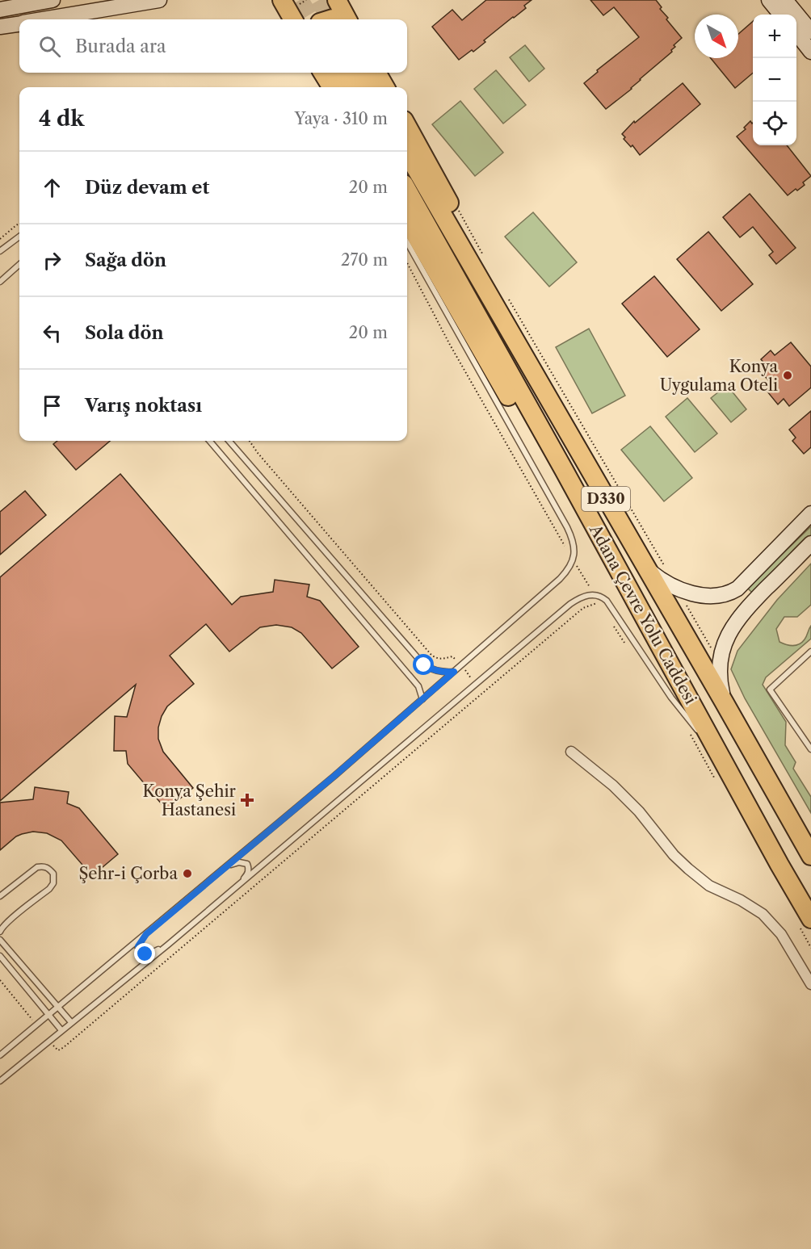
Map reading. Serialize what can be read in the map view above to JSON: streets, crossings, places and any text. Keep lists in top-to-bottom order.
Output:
{
  "streets": {
    "highway": ["D330", "Adana Çevre Yolu Caddesi"]
  },
  "places": {
    "other": ["Konya Uygulama Oteli", "Şehr-i Çorba"],
    "health": ["Konya Şehir Hastanesi"]
  },
  "north": "bottom right",
  "page": {
    "map_buttons": ["+", "−"],
    "search": "Burada ara",
    "heading": ["4 dk", "Yaya · 310 m"],
    "list": [
      ["Düz devam et", "20 m"],
      ["Sağa dön", "270 m"],
      ["Sola dön", "20 m"],
      "Varış noktası"
    ]
  }
}
